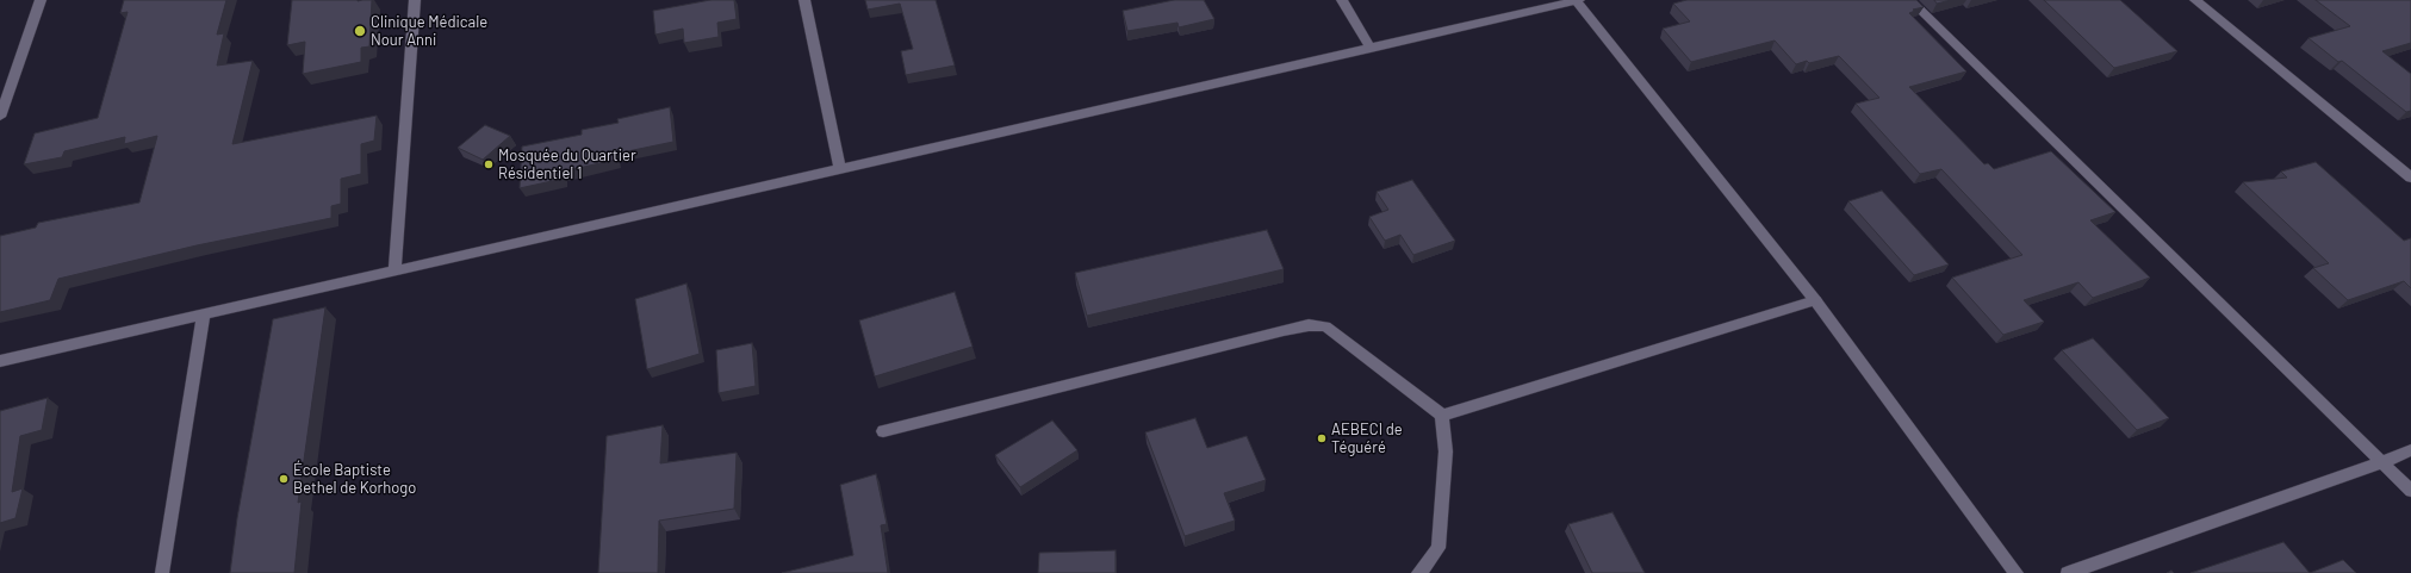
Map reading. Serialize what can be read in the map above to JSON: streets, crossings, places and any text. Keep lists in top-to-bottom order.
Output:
{
  "places": [
    "Clinique Médicale Nour Anni",
    "Mosquée du Quartier Résidentiel 1",
    "AEBECI de Téguéré",
    "École Baptiste Bethel de Korhogo"
  ]
}
